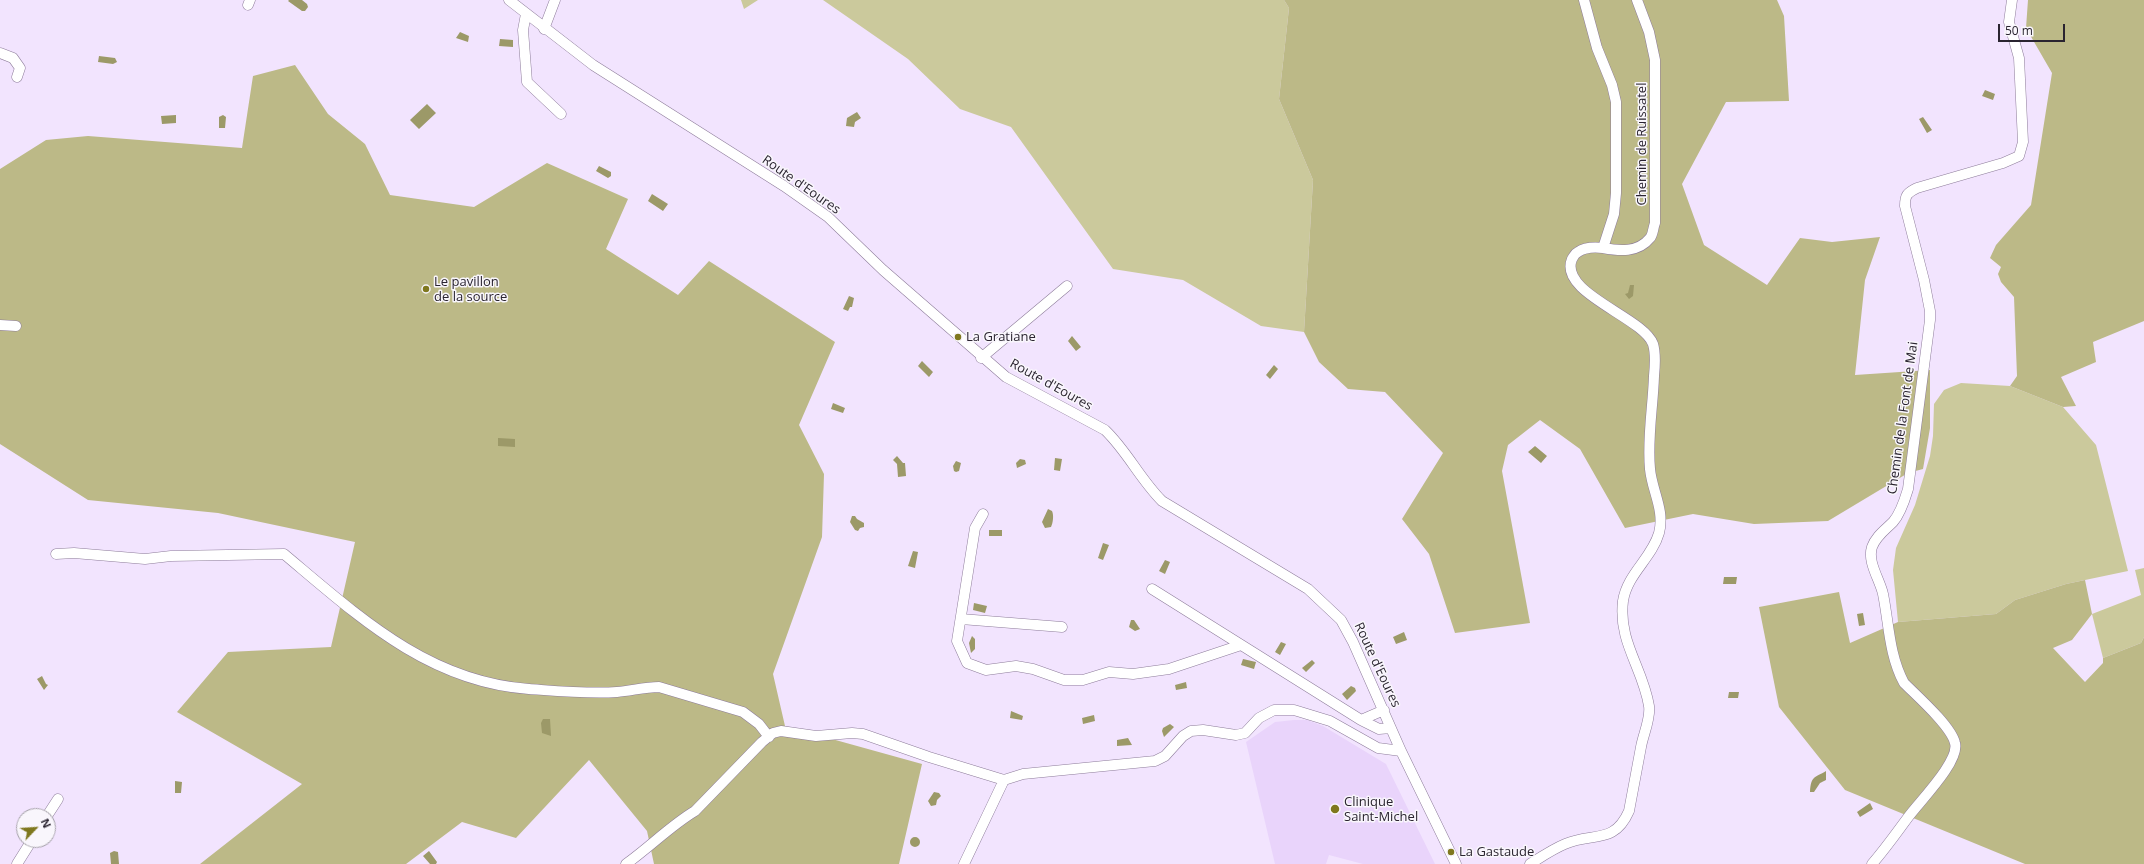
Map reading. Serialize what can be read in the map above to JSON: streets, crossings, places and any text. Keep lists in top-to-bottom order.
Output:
{
  "streets": {
    "street": ["Chemin de Ruissatel", "Route d'Eoures", "Chemin de la Font de Mai"]
  },
  "places": [
    "Le pavillon de la source",
    "La Gratiane",
    "Clinique Saint-Michel",
    "La Gastaude"
  ],
  "scale_bar": "50 m",
  "north": "top right"
}
